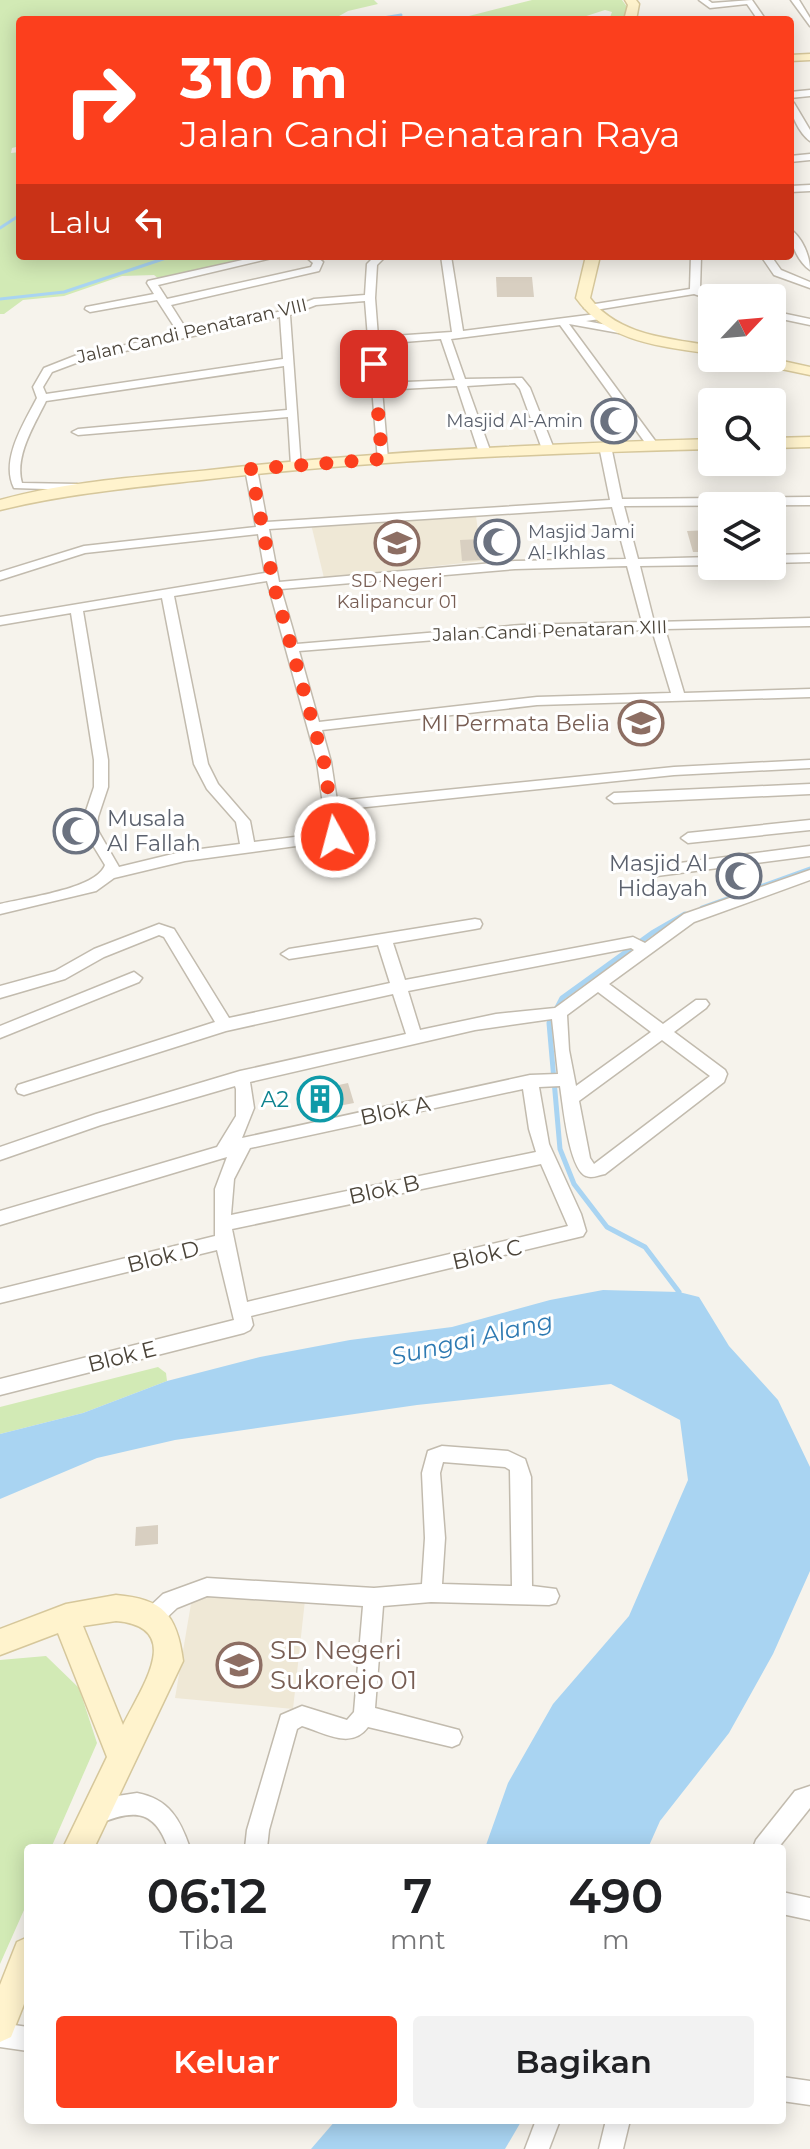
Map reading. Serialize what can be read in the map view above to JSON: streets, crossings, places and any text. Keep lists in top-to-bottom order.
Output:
{
  "streets": {
    "street": [
      "Jalan Candi Penataran VIII",
      "Jalan Candi Penataran XIII",
      "Blok A",
      "Blok B",
      "Blok C",
      "Blok D",
      "Blok E"
    ]
  },
  "crossings": [
    ["Blok A", "Blok C"],
    ["Blok A", "Blok D"],
    ["Blok B", "Blok C"],
    ["Blok B", "Blok D"],
    ["Blok C", "Blok E"]
  ],
  "water": ["Sungai Alang"],
  "places": {
    "mosque": [
      "Masjid Al-Amin",
      "Masjid Jami Al-Ikhlas",
      "Musala Al Fallah",
      "Masjid Al Hidayah"
    ],
    "school or university": ["SD Negeri Kalipancur 01", "MI Permata Belia", "SD Negeri Sukorejo 01"],
    "building": ["A2"]
  },
  "north": "top right",
  "page": {
    "turn": ["310 m", "Jalan Candi Penataran Raya"],
    "then": "Lalu",
    "eta": [
      "06:12",
      "Tiba",
      "7",
      "mnt",
      "490",
      "m"
    ],
    "buttons": ["Keluar", "Bagikan"]
  }
}
